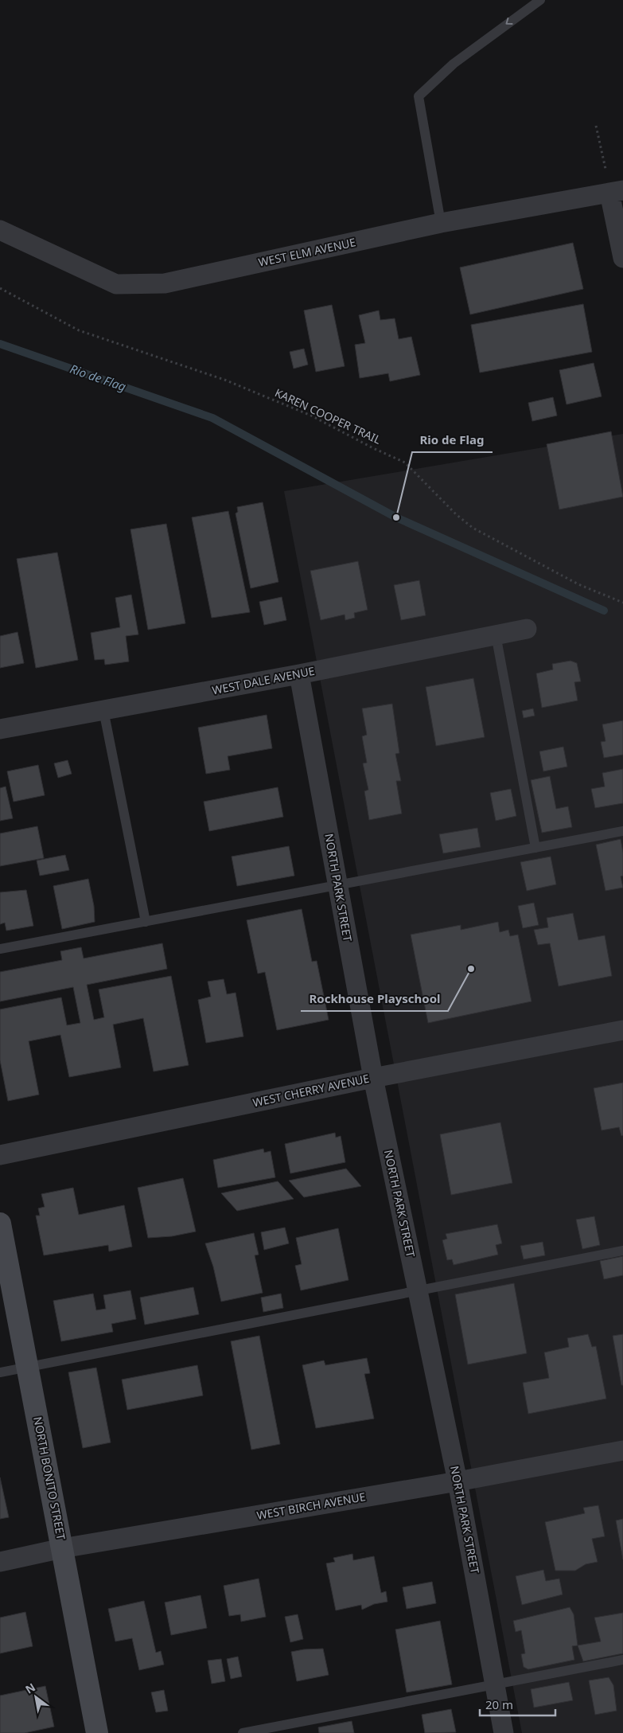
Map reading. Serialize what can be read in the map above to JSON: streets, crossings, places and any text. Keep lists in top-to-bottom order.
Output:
{
  "streets": {
    "street": [
      "WEST ELM AVENUE",
      "WEST DALE AVENUE",
      "NORTH PARK STREET",
      "WEST CHERRY AVENUE",
      "NORTH BONITO STREET",
      "WEST BIRCH AVENUE"
    ],
    "path": ["KAREN COOPER TRAIL"]
  },
  "crossings": [
    ["WEST DALE AVENUE", "NORTH PARK STREET"],
    ["NORTH PARK STREET", "WEST CHERRY AVENUE"],
    ["NORTH PARK STREET", "WEST BIRCH AVENUE"],
    ["NORTH BONITO STREET", "WEST BIRCH AVENUE"]
  ],
  "water": ["Rio de Flag"],
  "places": ["Rio de Flag", "Rockhouse Playschool"],
  "scale_bar": "20 m",
  "north": "top left"
}
